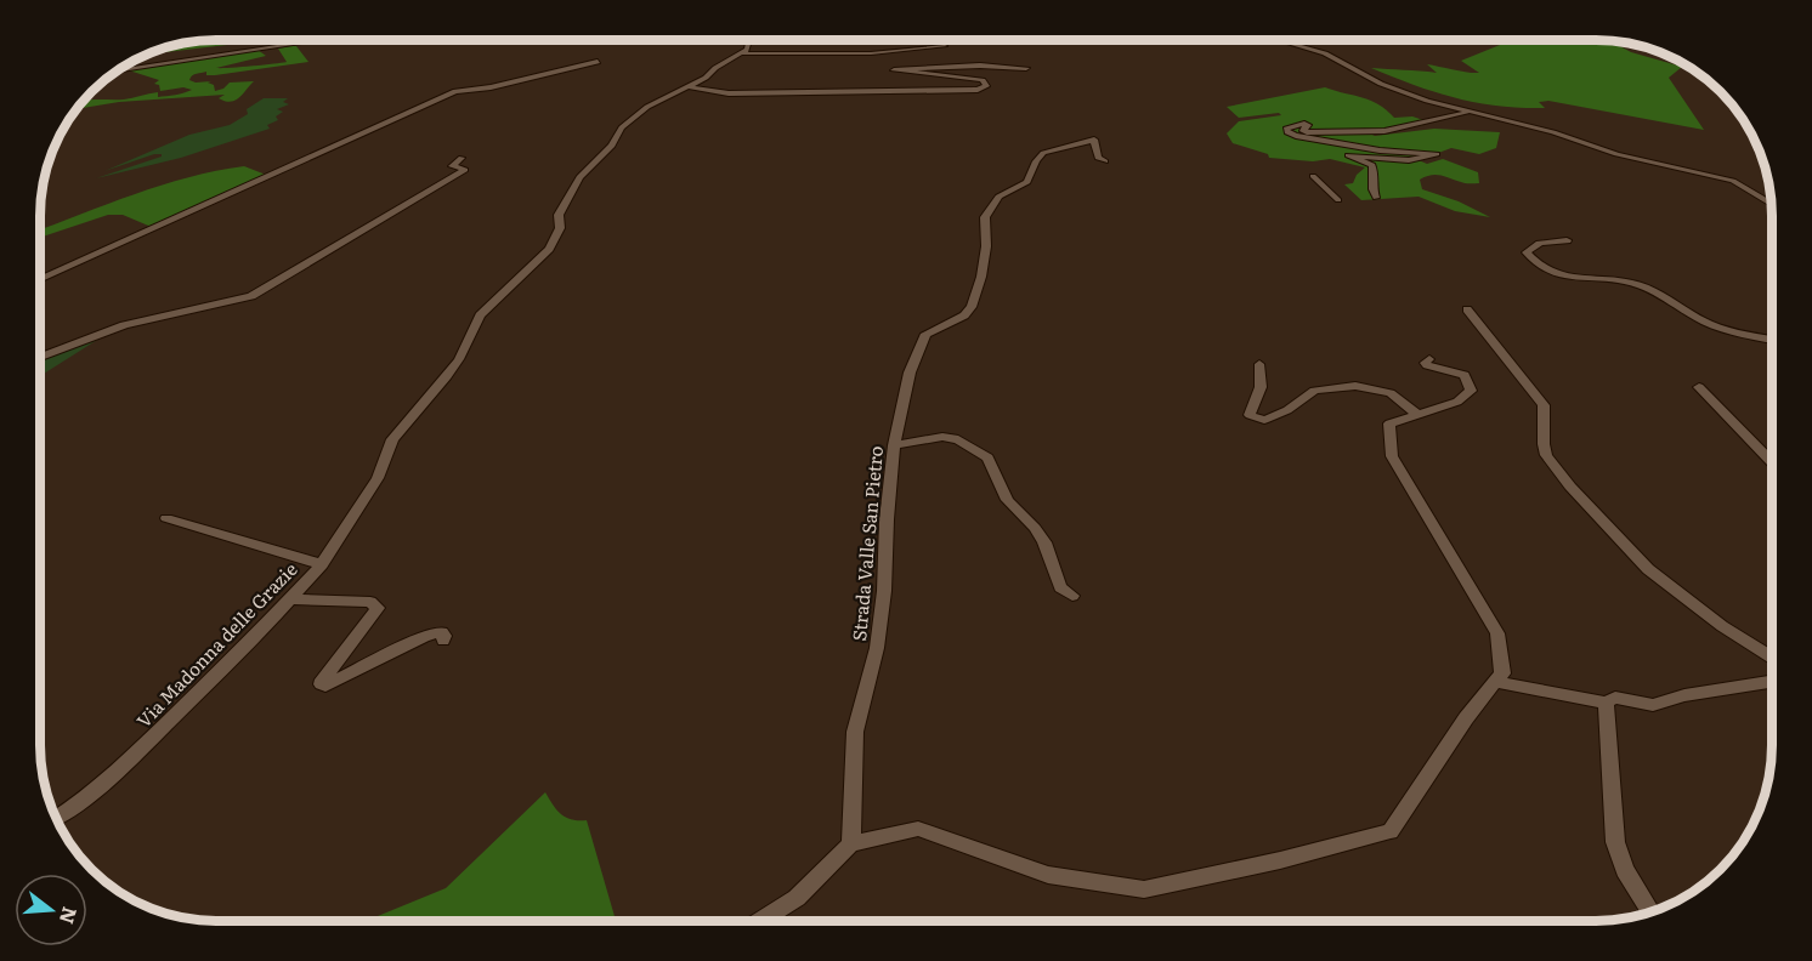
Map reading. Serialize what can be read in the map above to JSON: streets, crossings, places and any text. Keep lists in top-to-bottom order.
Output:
{
  "streets": {
    "street": ["Strada Valle San Pietro", "Via Madonna delle Grazie"]
  },
  "north": "right"
}
